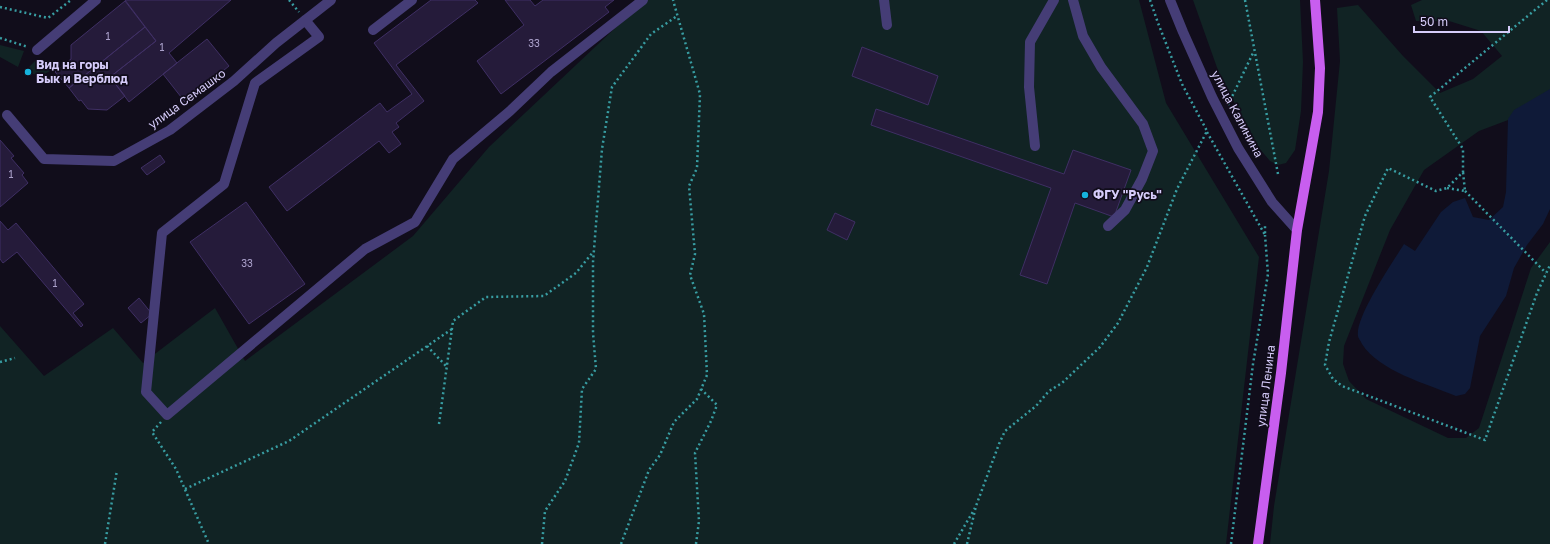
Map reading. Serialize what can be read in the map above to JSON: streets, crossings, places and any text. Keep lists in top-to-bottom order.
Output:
{
  "streets": {
    "main road": ["улица Ленина"],
    "street": ["улица Семашко", "улица Калинина"]
  },
  "crossings": [
    ["улица Калинина", "улица Ленина"]
  ],
  "places": ["Вид на горы Бык и Верблюд", "ФГУ \"Русь\""],
  "house_numbers": [
    "1",
    "33",
    "1",
    "1",
    "33",
    "1"
  ],
  "scale_bar": "50 m"
}
